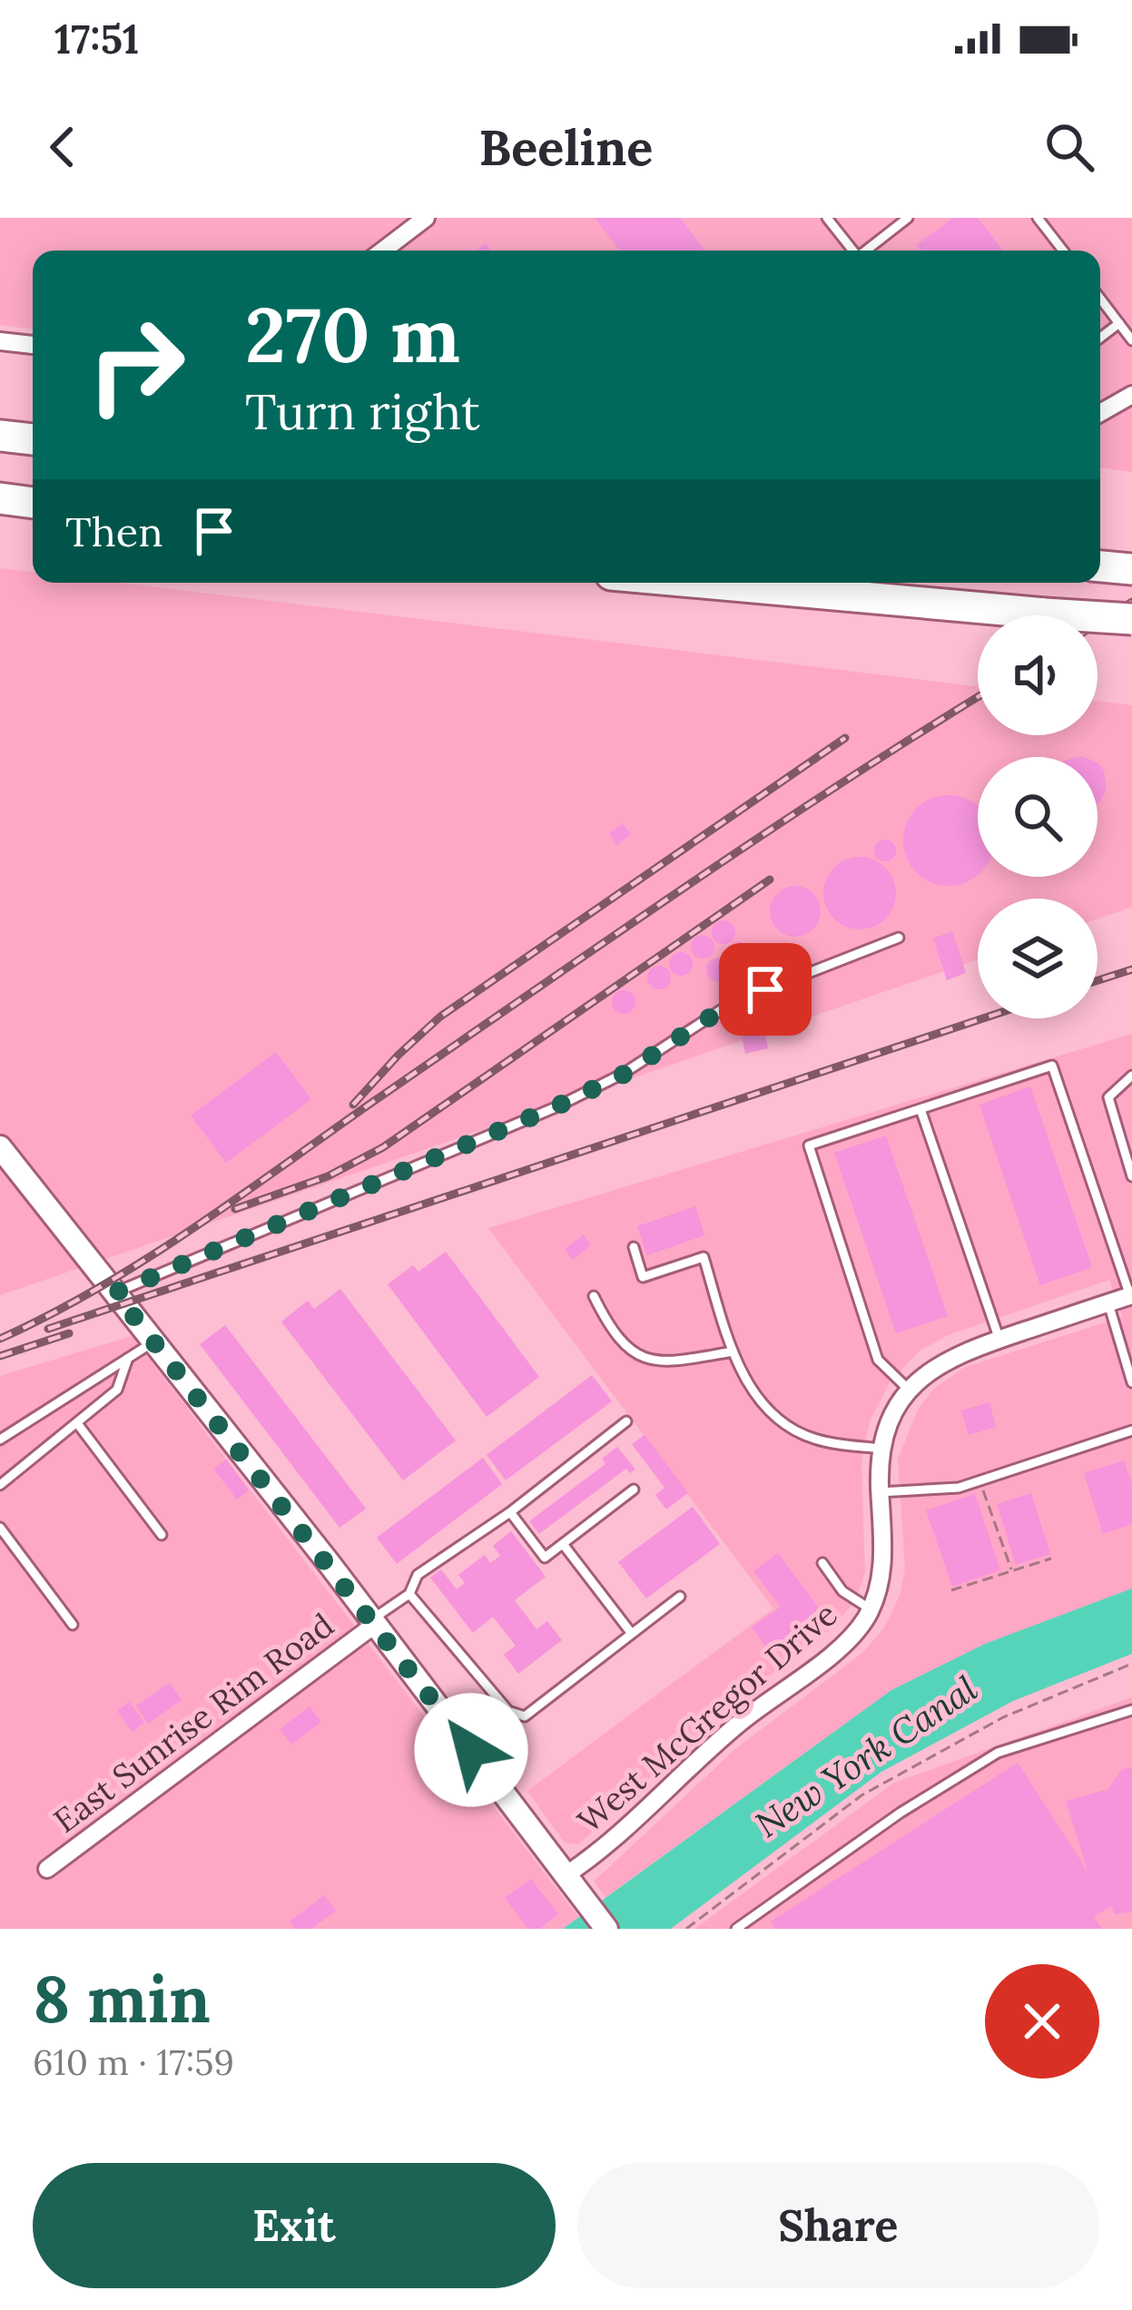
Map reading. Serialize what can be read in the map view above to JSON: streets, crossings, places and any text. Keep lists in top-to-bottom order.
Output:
{
  "streets": {
    "street": ["West McGregor Drive", "East Sunrise Rim Road"]
  },
  "water": ["New York Canal"],
  "page": {
    "status": "17:51",
    "header": "Beeline",
    "turn": ["270 m", "Turn right"],
    "then": "Then",
    "heading": ["8 min", "610 m · 17:59"],
    "buttons": ["Exit", "Share"]
  }
}
